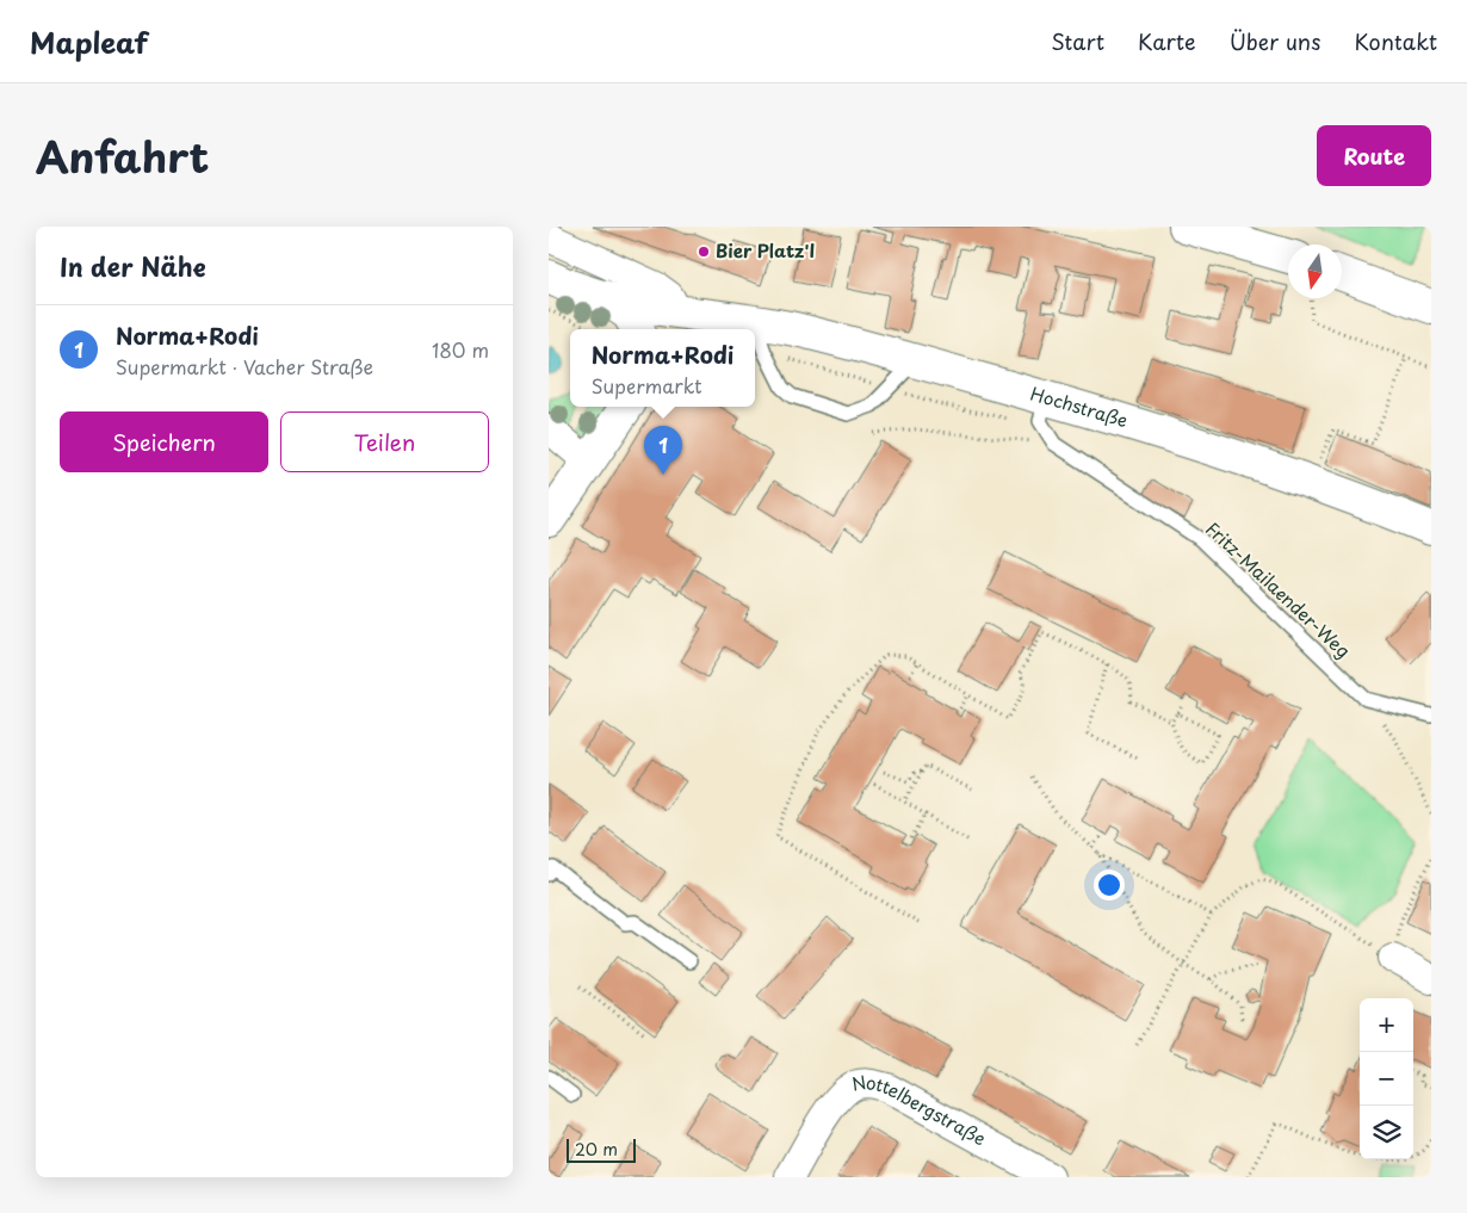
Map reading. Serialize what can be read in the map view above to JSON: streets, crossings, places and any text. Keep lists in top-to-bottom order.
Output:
{
  "streets": {
    "main road": ["Hochstraße"],
    "street": ["Nottelbergstraße"],
    "lane": ["Fritz-Mailaender-Weg"]
  },
  "crossings": [
    ["Hochstraße", "Fritz-Mailaender-Weg"]
  ],
  "places": ["Bier Platz'l"],
  "scale_bar": "20 m",
  "north": "bottom",
  "page": {
    "header": "Mapleaf",
    "nav": [
      "Start",
      "Karte",
      "Über uns",
      "Kontakt"
    ],
    "title": "Anfahrt",
    "buttons": [
      "Route",
      ["Speichern", "Teilen"]
    ],
    "heading": "In der Nähe",
    "list": [
      {
        "mark": "1",
        "name": "Norma+Rodi",
        "note": "Supermarkt · Vacher Straße",
        "value": "180 m"
      }
    ],
    "popup": ["Norma+Rodi", "Supermarkt"],
    "pins": "1",
    "map_buttons": ["+", "−"],
    "scale": "20 m"
  }
}
